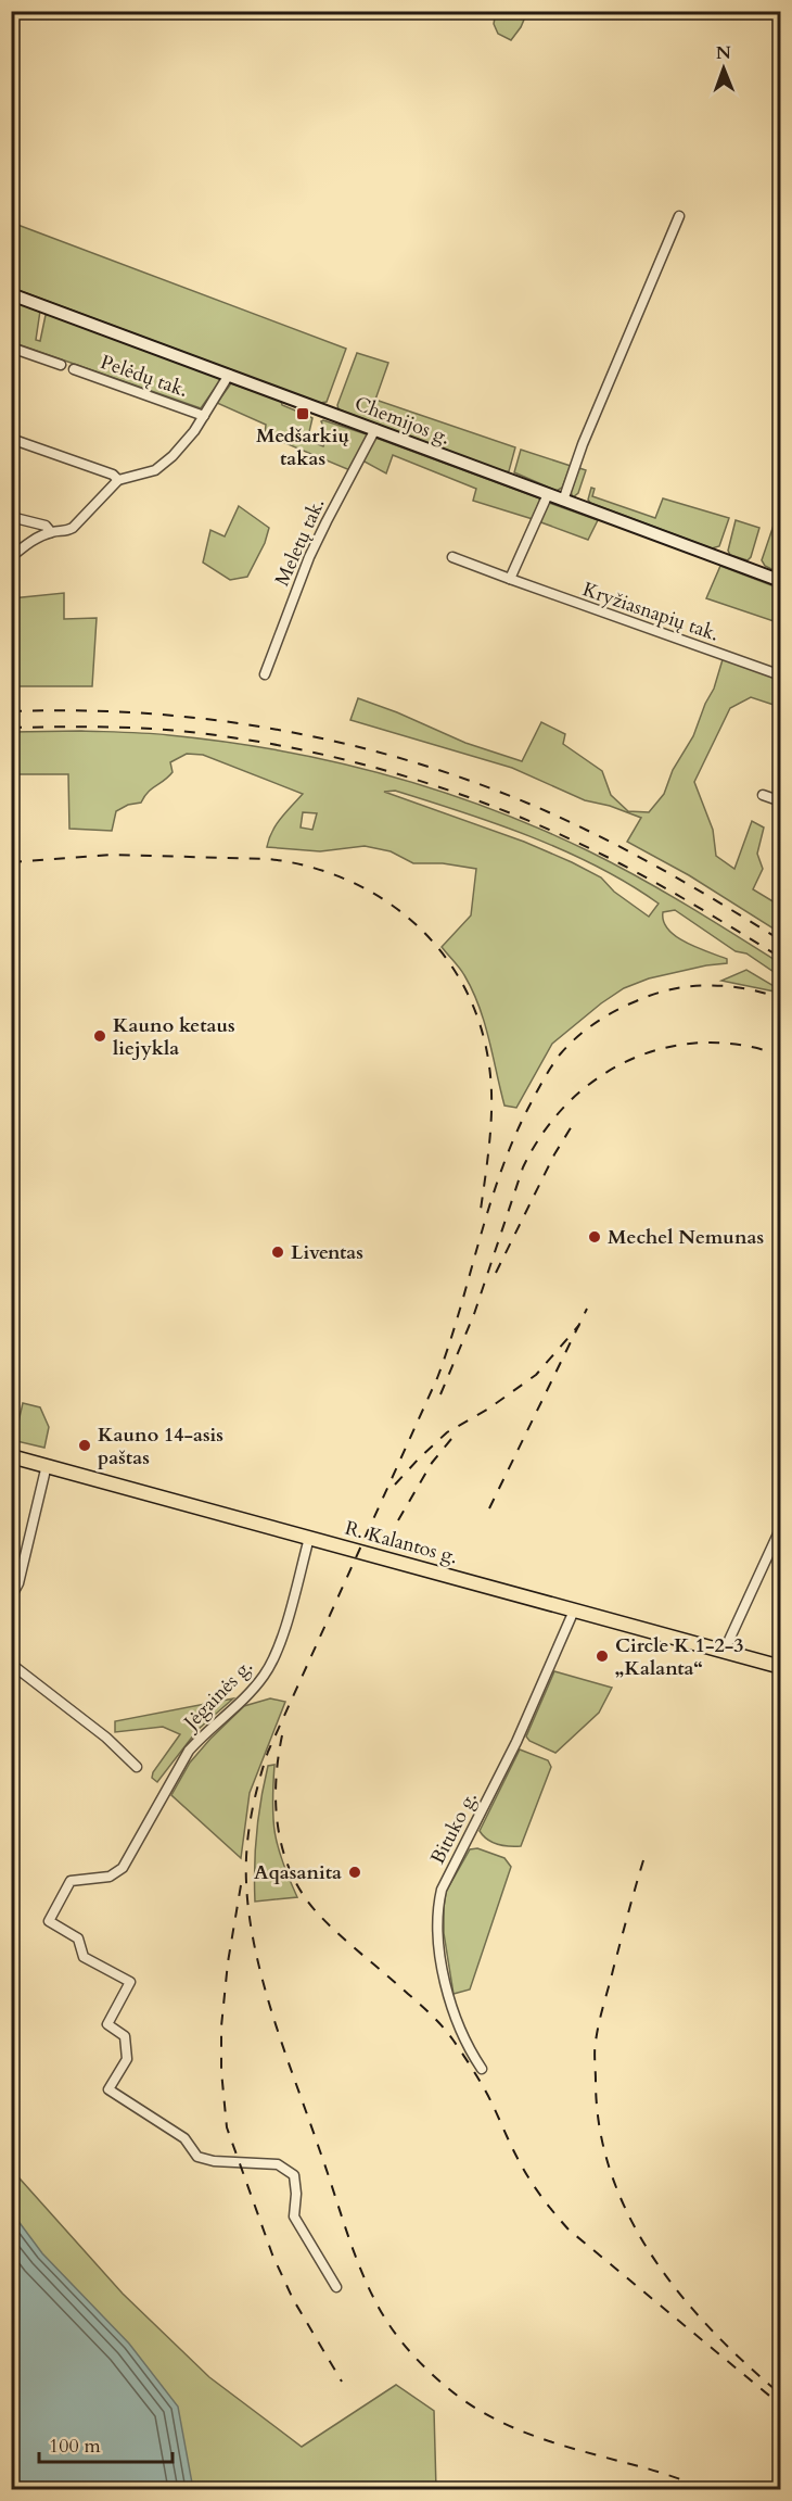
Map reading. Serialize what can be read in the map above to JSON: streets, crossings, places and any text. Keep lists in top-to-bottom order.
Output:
{
  "streets": {
    "main road": ["Chemijos g.", "R. Kalantos g."],
    "street": [
      "Pelėdų tak.",
      "Meletų tak.",
      "Kryžiasnapių tak.",
      "Jėgainės g.",
      "Bituko g."
    ]
  },
  "crossings": [
    ["Chemijos g.", "Meletų tak."],
    ["R. Kalantos g.", "Jėgainės g."],
    ["R. Kalantos g.", "Bituko g."]
  ],
  "places": {
    "transit": ["Medšarkių takas"],
    "other": [
      "Kauno ketaus liejykla",
      "Mechel Nemunas",
      "Liventas",
      "Kauno 14-asis paštas",
      "Circle K 1-2-3 „Kalanta“",
      "Aqasanita"
    ]
  },
  "scale_bar": "100 m",
  "north": "top"
}
